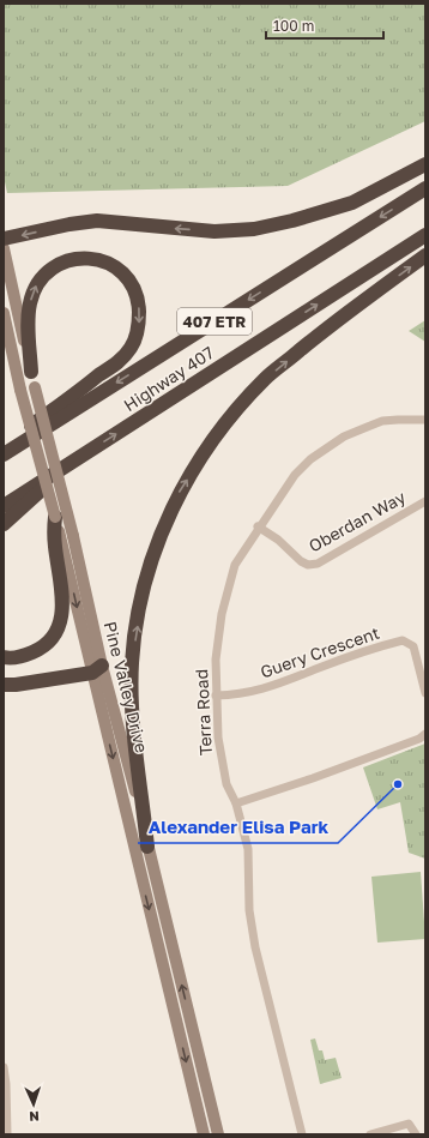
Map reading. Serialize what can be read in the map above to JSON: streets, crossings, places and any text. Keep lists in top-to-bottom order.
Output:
{
  "streets": {
    "highway": ["407 ETR", "Highway 407"],
    "main road": ["Pine Valley Drive"],
    "street": ["Oberdan Way", "Guery Crescent", "Terra Road"]
  },
  "crossings": [
    ["Oberdan Way", "Terra Road"],
    ["Guery Crescent", "Terra Road"]
  ],
  "places": ["Alexander Elisa Park"],
  "scale_bar": "100 m",
  "north": "bottom"
}
